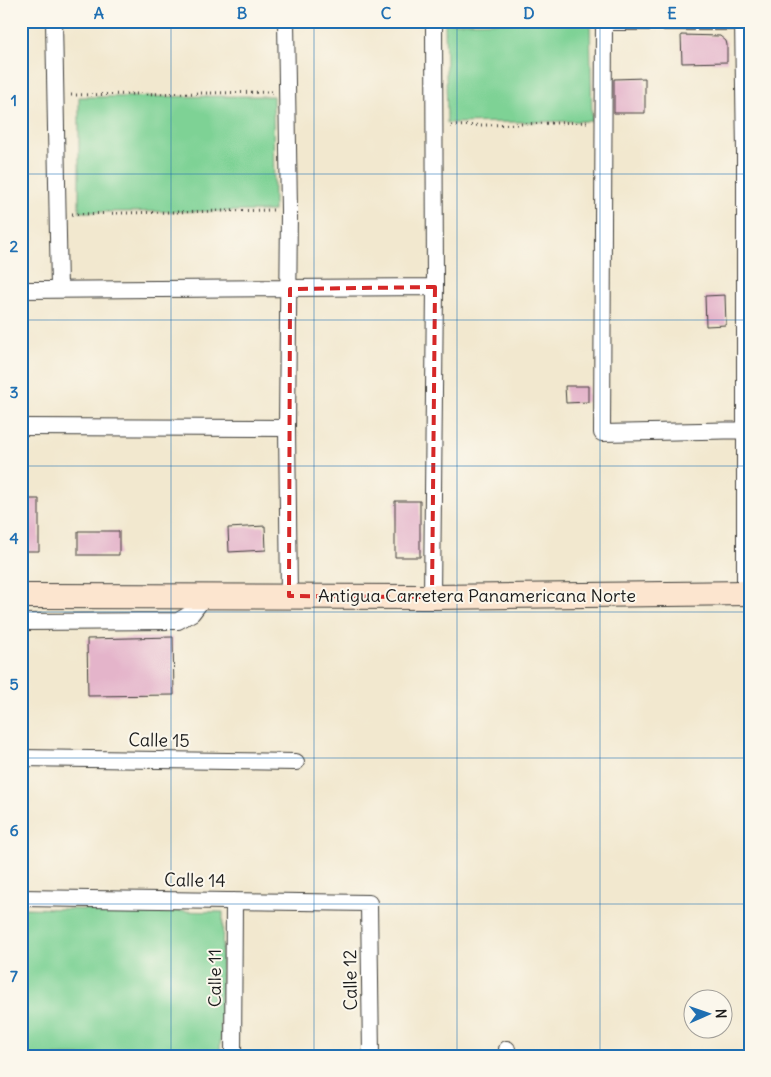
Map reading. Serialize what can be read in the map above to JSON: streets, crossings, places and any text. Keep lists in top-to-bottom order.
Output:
{
  "streets": {
    "main road": ["Antigua Carretera Panamericana Norte"],
    "street": [
      "Calle 15",
      "Calle 14",
      "Calle 11",
      "Calle 12"
    ]
  },
  "crossings": [
    ["Calle 14", "Calle 11"],
    ["Calle 14", "Calle 12"]
  ],
  "north": "right",
  "grid": {
    "columns": [
      "A",
      "B",
      "C",
      "D",
      "E"
    ],
    "rows": [
      "1",
      "2",
      "3",
      "4",
      "5",
      "6",
      "7"
    ]
  }
}
